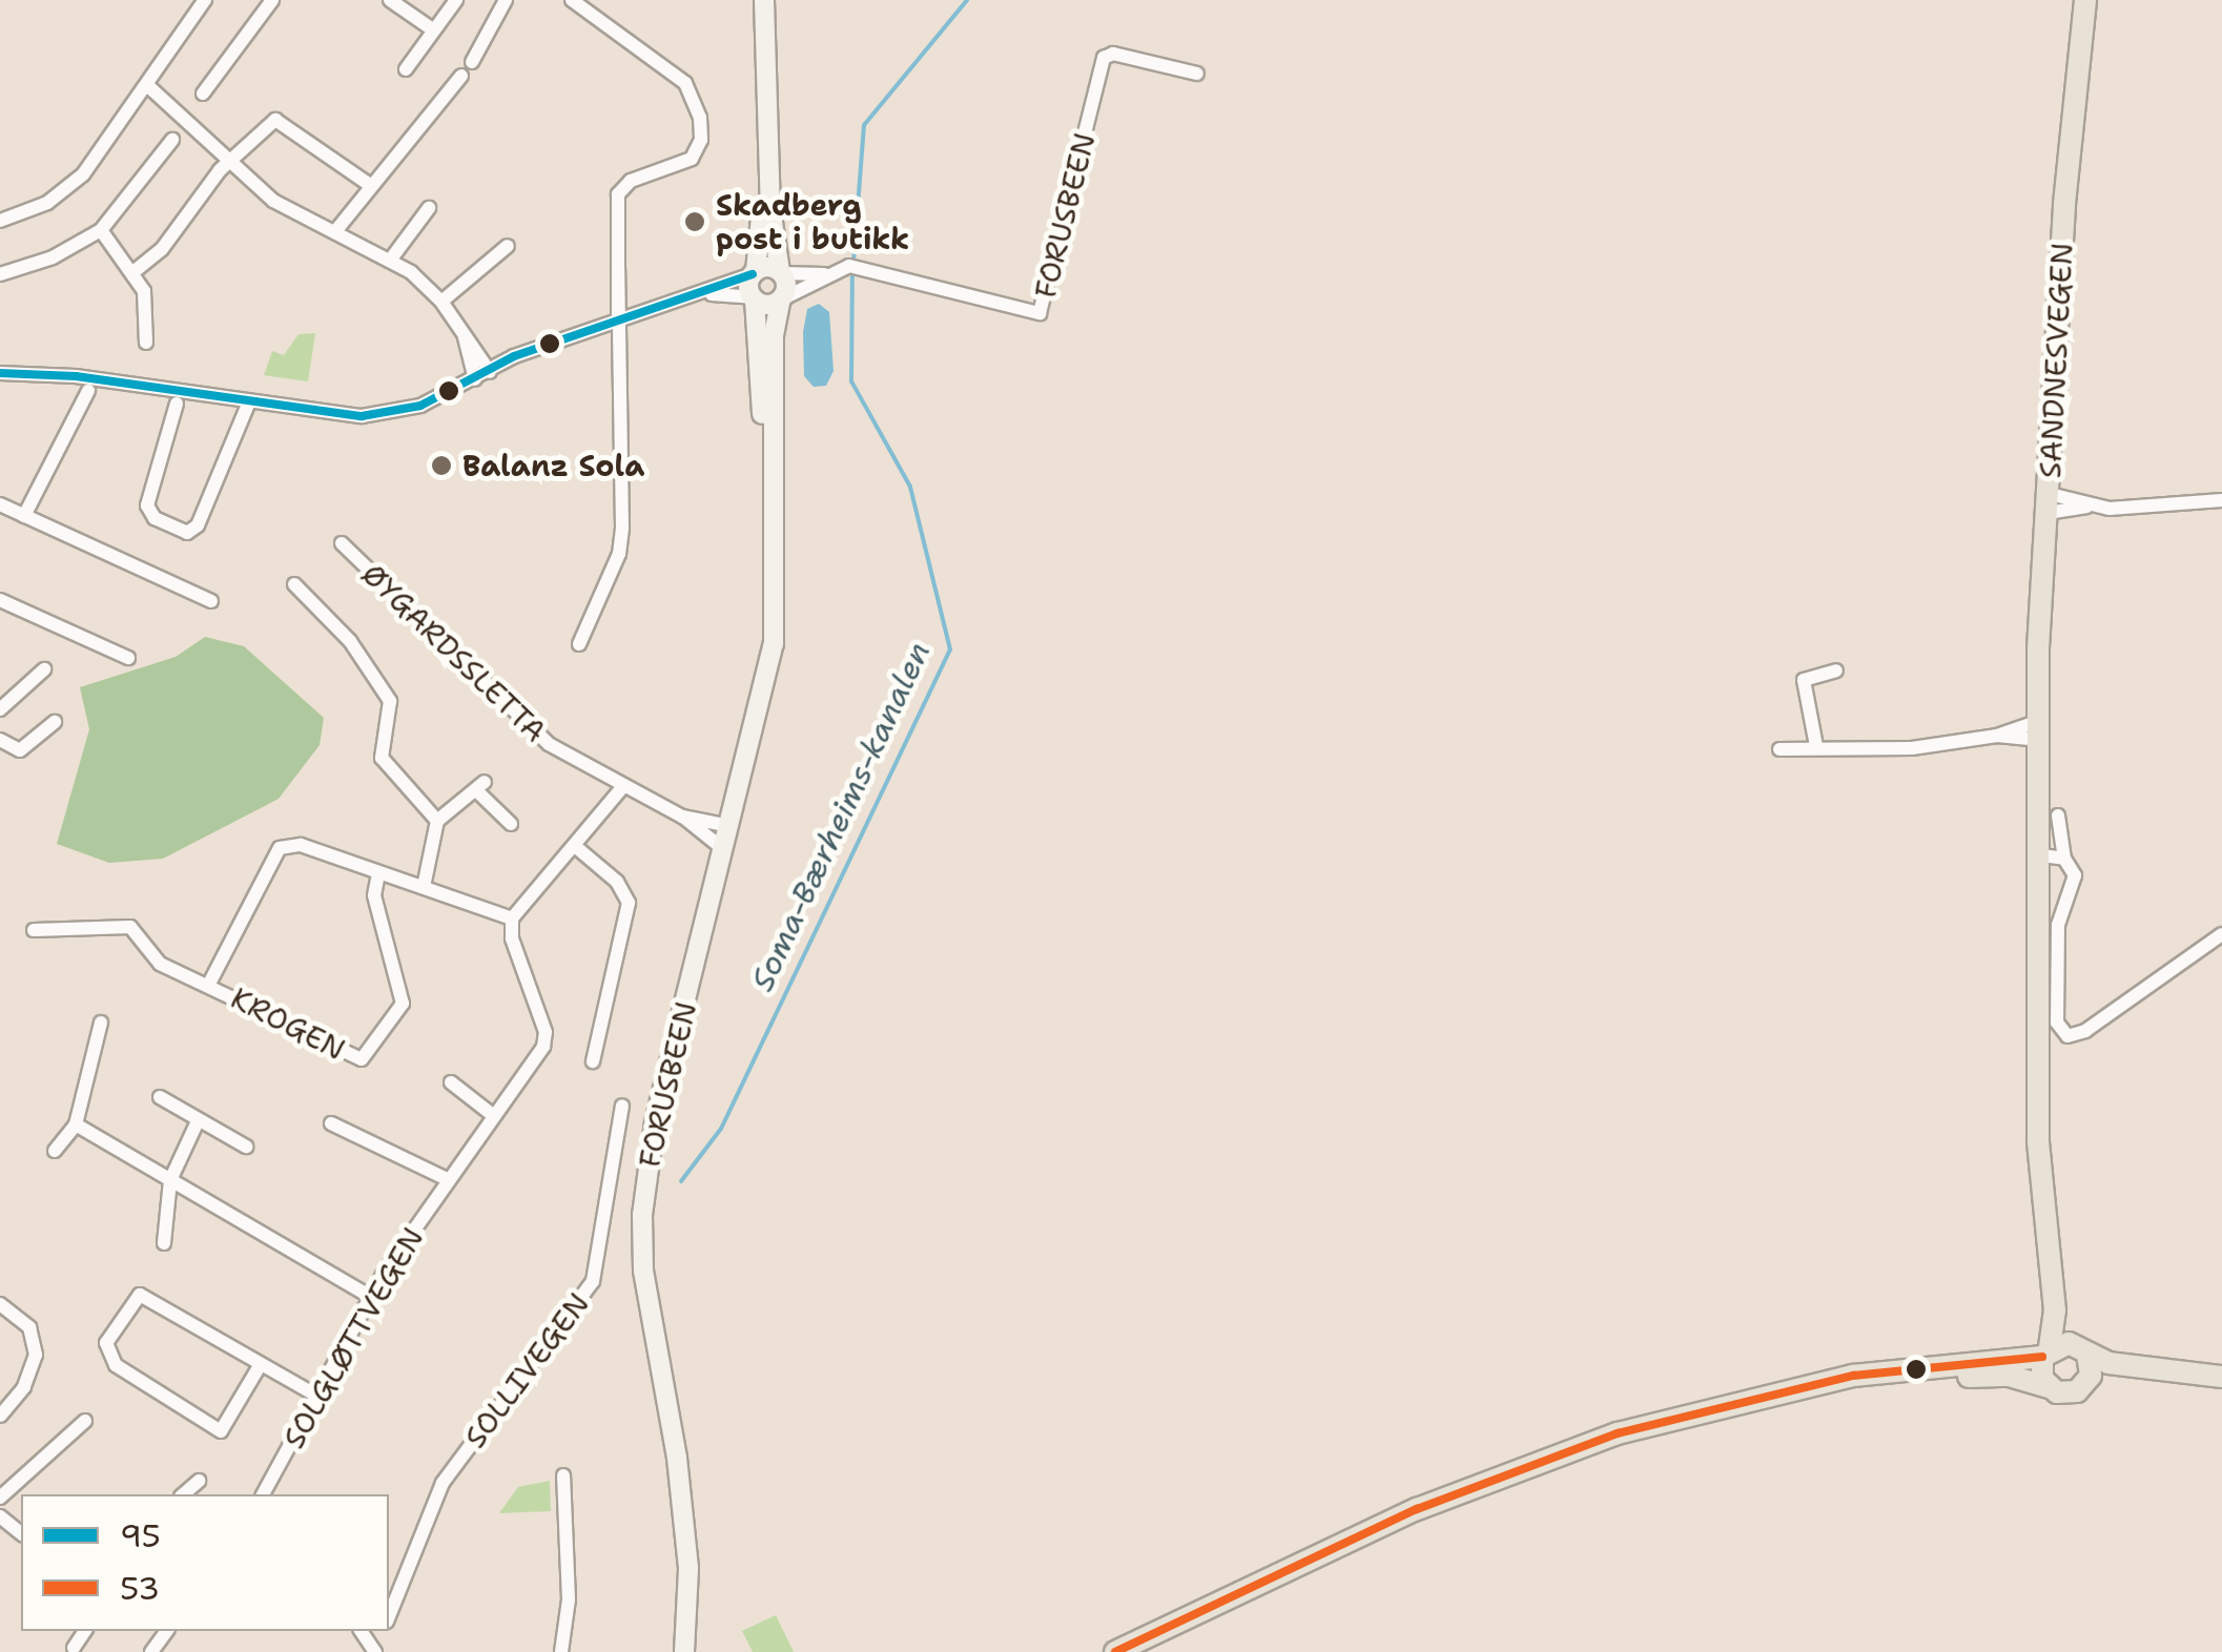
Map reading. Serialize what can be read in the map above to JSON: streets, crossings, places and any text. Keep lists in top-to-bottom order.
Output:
{
  "streets": {
    "main road": ["FORUSBEEN", "SANDNESVEGEN"],
    "street": [
      "ØYGARDSSLETTA",
      "KROGEN",
      "SOLGLØTTVEGEN",
      "SOLLIVEGEN"
    ]
  },
  "crossings": [
    ["FORUSBEEN", "ØYGARDSSLETTA"]
  ],
  "water": ["Soma-Bærheims-kanalen"],
  "places": ["Skadberg post i butikk", "Balanz Sola"],
  "lines": ["transit line 95", "transit line 53"],
  "legend": ["95", "53"]
}
